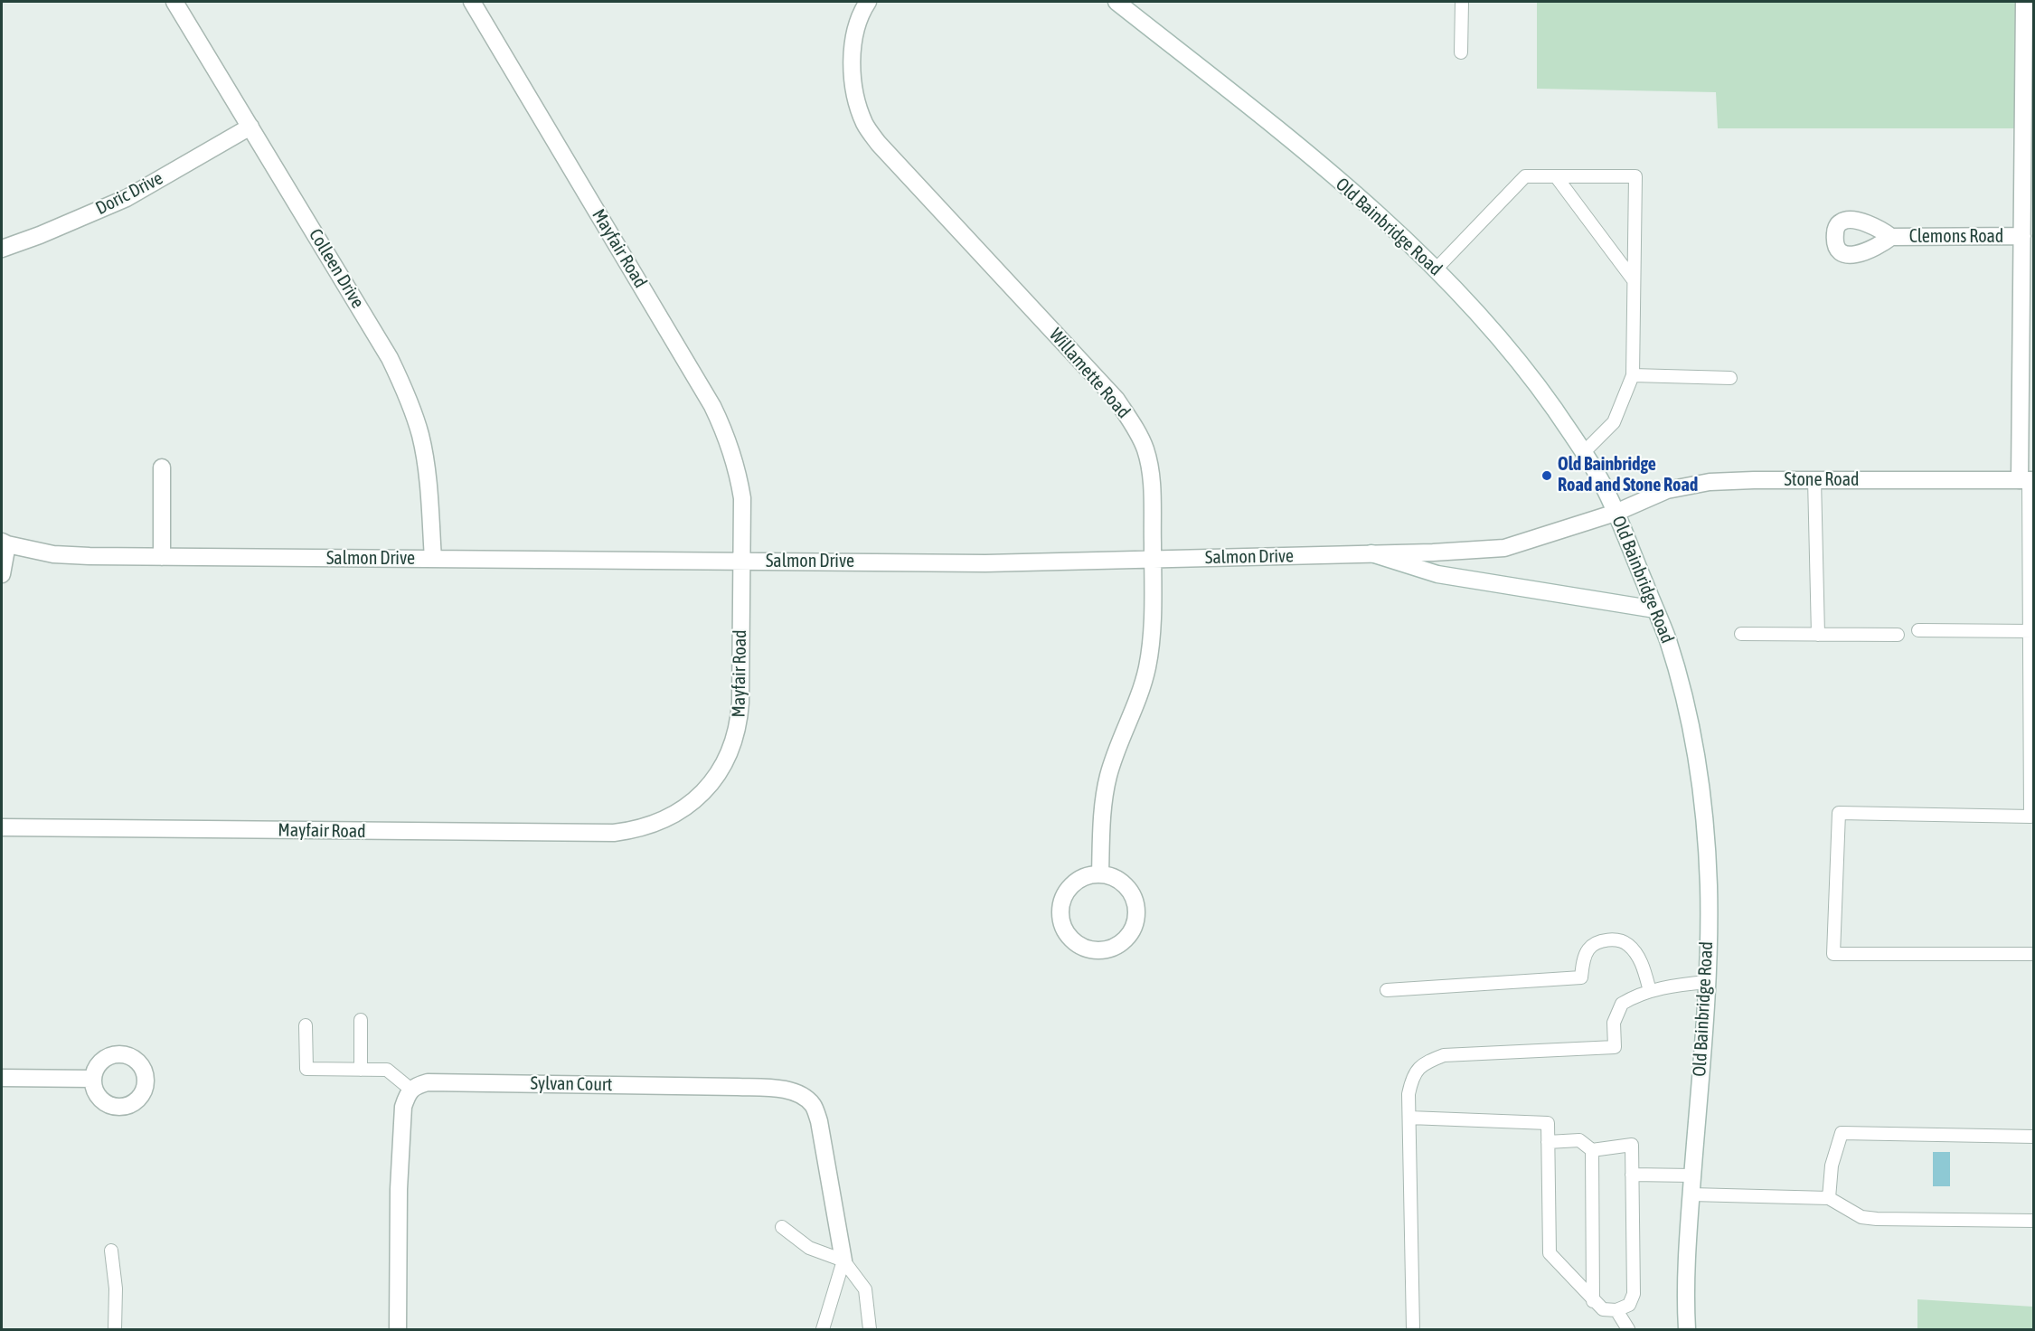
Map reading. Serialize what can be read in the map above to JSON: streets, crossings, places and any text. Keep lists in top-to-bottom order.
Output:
{
  "streets": {
    "street": [
      "Doric Drive",
      "Old Bainbridge Road",
      "Clemons Road",
      "Mayfair Road",
      "Colleen Drive",
      "Willamette Road",
      "Stone Road",
      "Salmon Drive",
      "Sylvan Court"
    ]
  },
  "crossings": [
    ["Doric Drive", "Colleen Drive"],
    ["Old Bainbridge Road", "Stone Road"],
    ["Old Bainbridge Road", "Salmon Drive"],
    ["Clemons Road", "Stone Road"],
    ["Mayfair Road", "Salmon Drive"],
    ["Colleen Drive", "Salmon Drive"],
    ["Willamette Road", "Salmon Drive"],
    ["Stone Road", "Salmon Drive"]
  ],
  "places": ["Old Bainbridge Road and Stone Road"]
}
